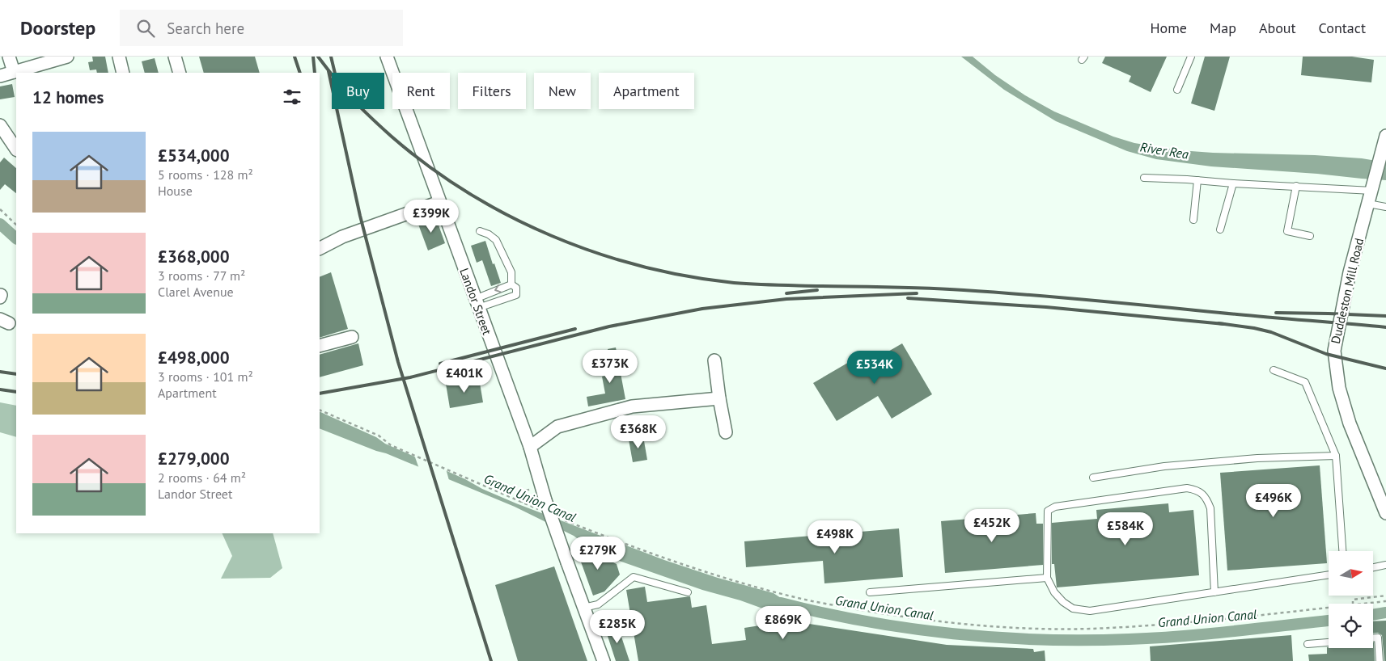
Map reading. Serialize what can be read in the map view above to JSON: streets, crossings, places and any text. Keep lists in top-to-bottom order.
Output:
{
  "streets": {
    "street": ["Duddeston Mill Road", "Landor Street"]
  },
  "water": ["River Rea", "Grand Union Canal"],
  "north": "right",
  "page": {
    "header": "Doorstep",
    "search": "Search here",
    "nav": [
      "Home",
      "Map",
      "About",
      "Contact"
    ],
    "chip": [
      "Buy",
      "Rent",
      "Filters",
      "New",
      "Apartment"
    ],
    "heading": "12 homes",
    "list": [
      {
        "name": "£534,000",
        "note": "5 rooms · 128 m² · House"
      },
      {
        "name": "£368,000",
        "note": "3 rooms · 77 m² · Clarel Avenue"
      },
      {
        "name": "£498,000",
        "note": "3 rooms · 101 m² · Apartment"
      },
      {
        "name": "£279,000",
        "note": "2 rooms · 64 m² · Landor Street"
      }
    ],
    "price": [
      "£399K",
      "£373K",
      "£534K",
      "£401K",
      "£368K",
      "£496K",
      "£452K",
      "£584K",
      "£498K",
      "£279K",
      "£869K",
      "£285K"
    ]
  }
}
